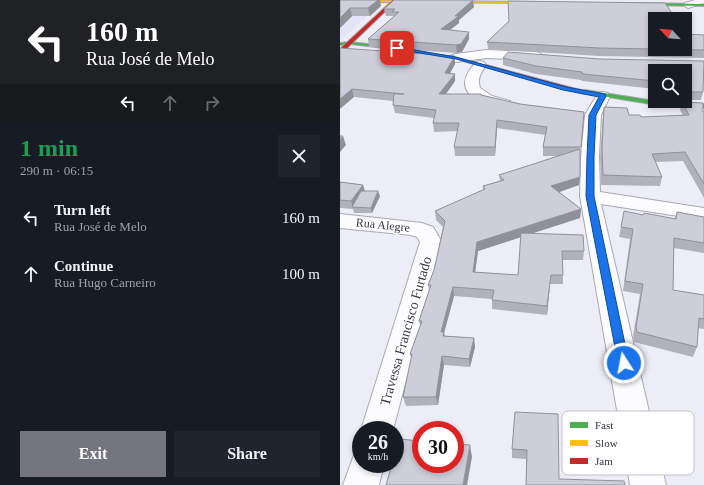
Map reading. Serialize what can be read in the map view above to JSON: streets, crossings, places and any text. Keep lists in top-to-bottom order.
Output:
{
  "streets": {
    "street": ["Rua Alegre", "Travessa Francisco Furtado"]
  },
  "crossings": [
    ["Rua Alegre", "Travessa Francisco Furtado"]
  ],
  "legend": ["Fast", "Slow", "Jam"],
  "north": "top left",
  "page": {
    "turn": ["160 m", "Rua José de Melo"],
    "heading": ["1 min", "290 m · 06:15"],
    "list": [
      {
        "name": "Turn left",
        "note": "Rua José de Melo",
        "value": "160 m"
      },
      {
        "name": "Continue",
        "note": "Rua Hugo Carneiro",
        "value": "100 m"
      }
    ],
    "speed": "26 km/h",
    "limit": "30",
    "buttons": ["Exit", "Share"]
  }
}
